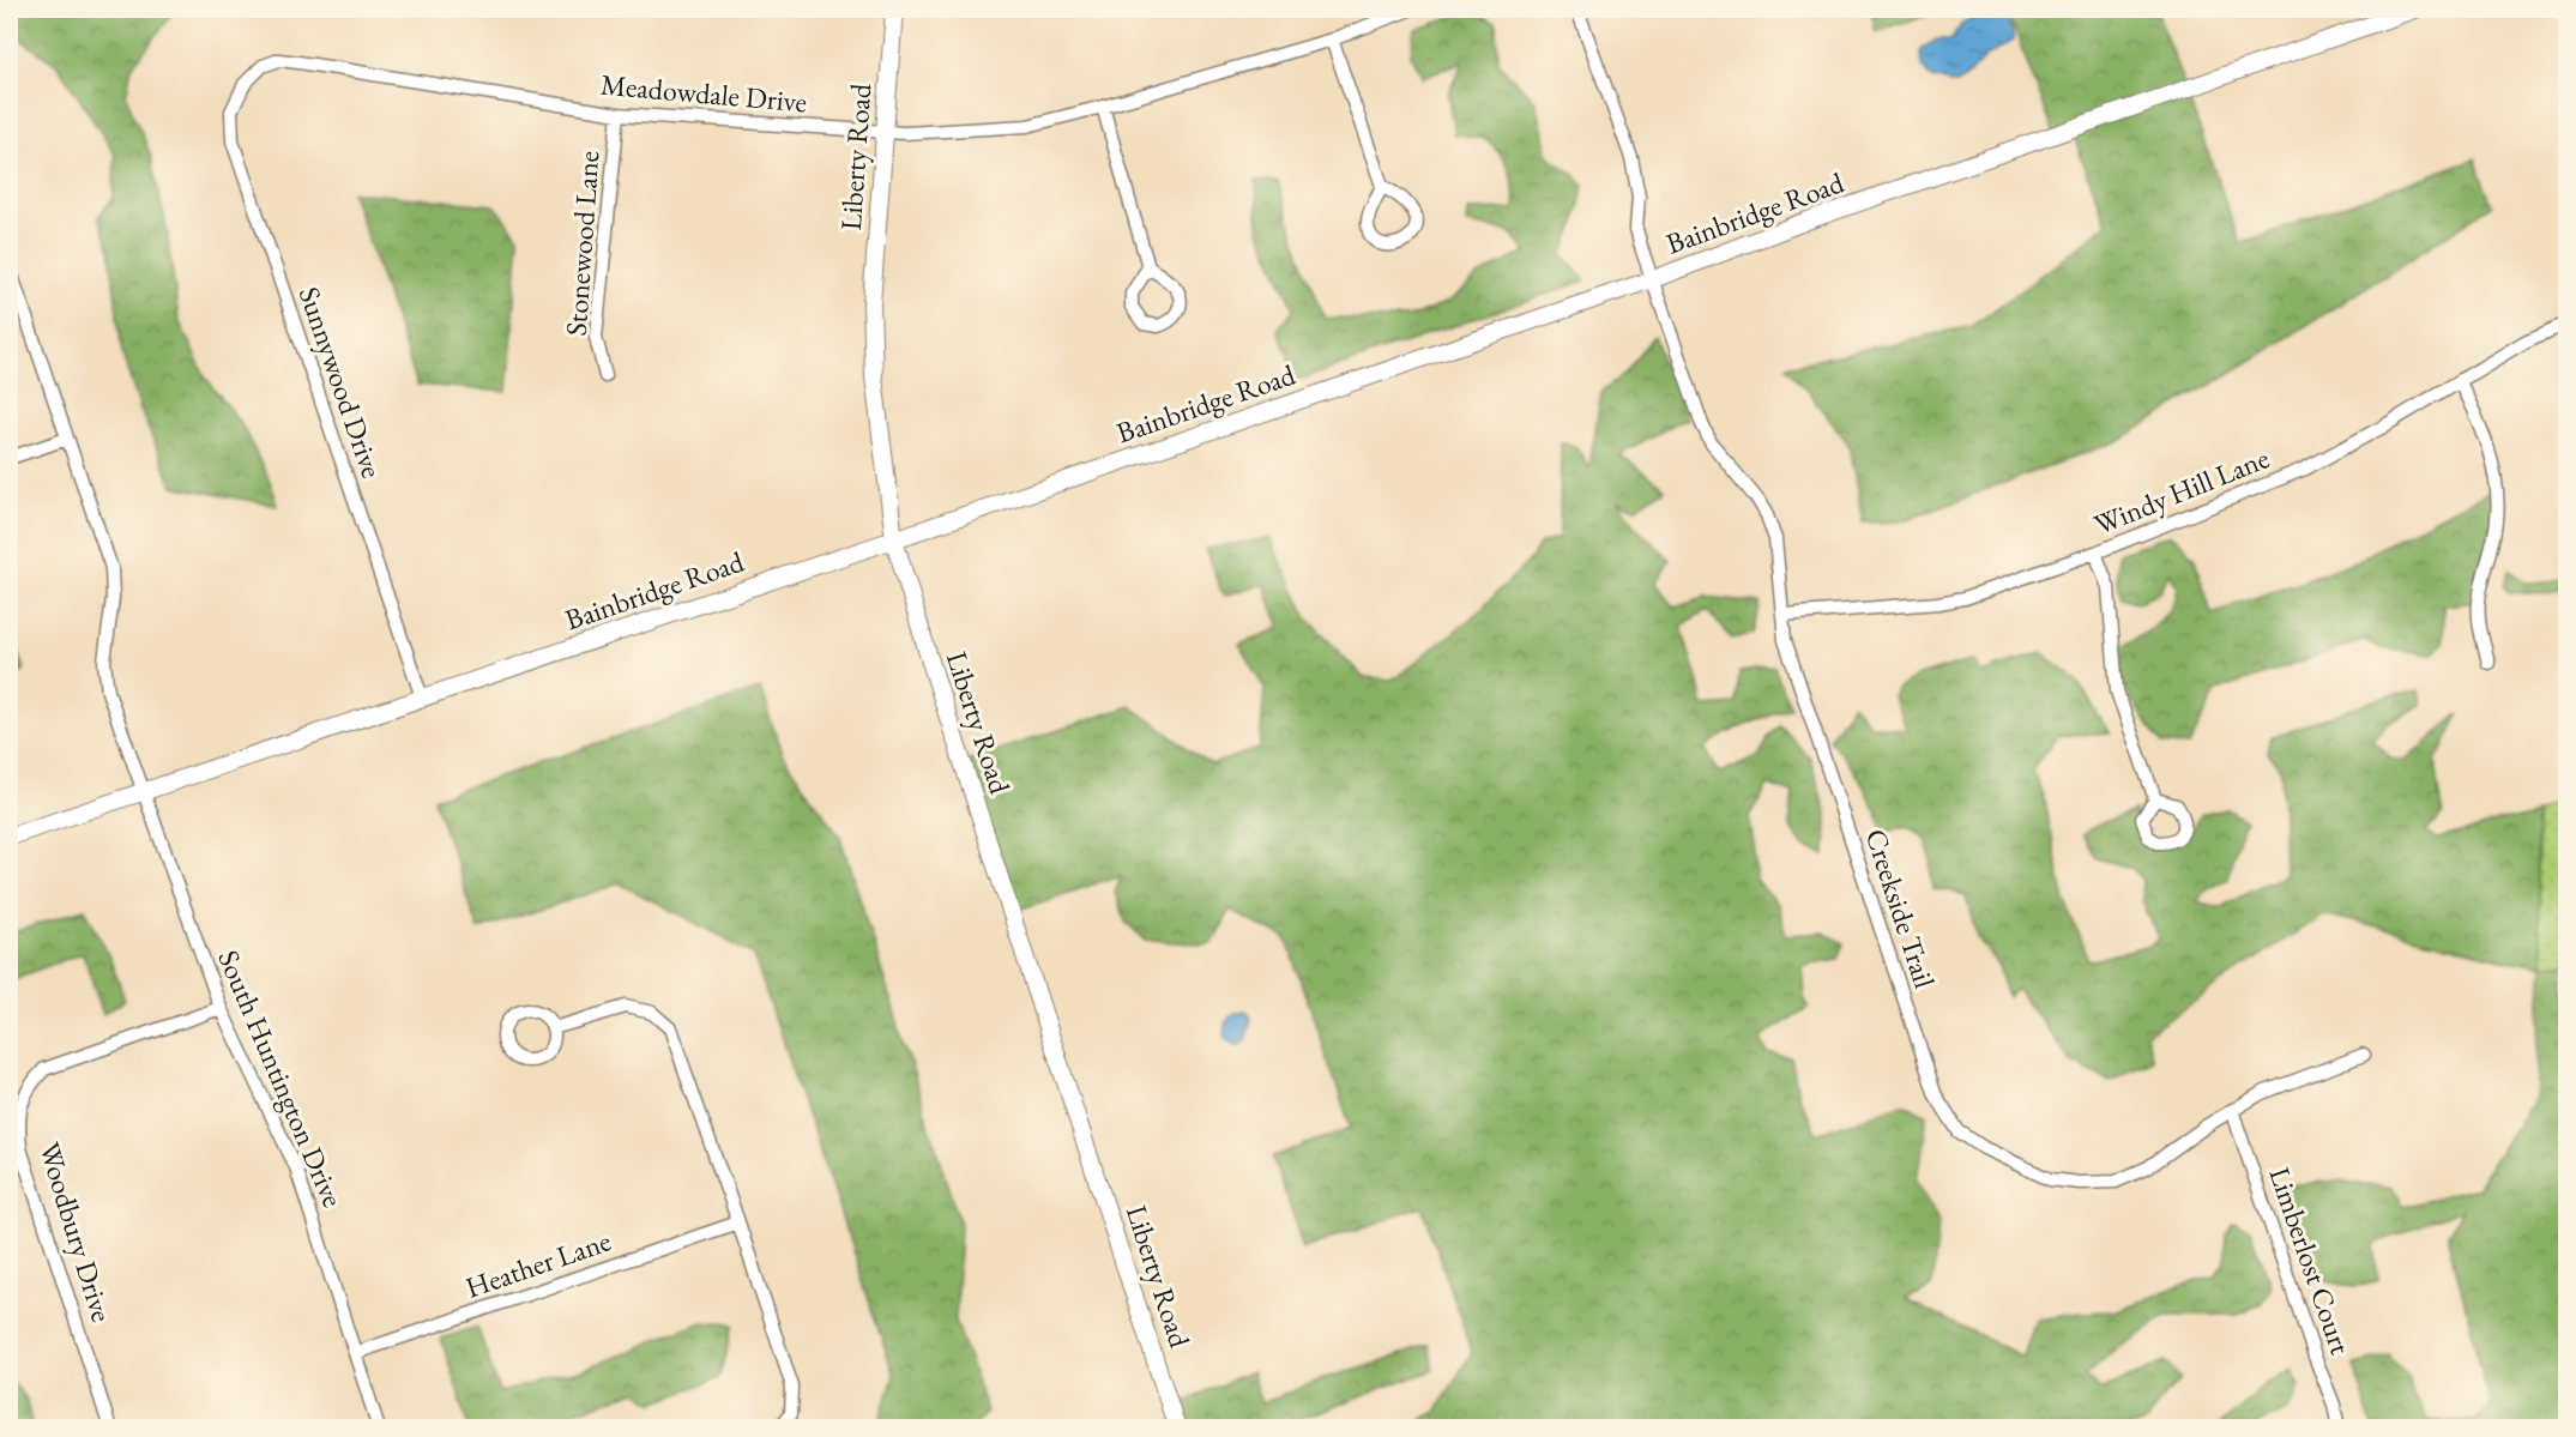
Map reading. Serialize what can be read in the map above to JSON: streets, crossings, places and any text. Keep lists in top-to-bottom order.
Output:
{
  "streets": {
    "street": [
      "Meadowdale Drive",
      "Liberty Road",
      "Bainbridge Road",
      "Stonewood Lane",
      "Sunnywood Drive",
      "Windy Hill Lane",
      "Creekside Trail",
      "South Huntington Drive",
      "Woodbury Drive",
      "Limberlost Court",
      "Heather Lane"
    ]
  },
  "crossings": [
    ["Meadowdale Drive", "Liberty Road"],
    ["Meadowdale Drive", "Stonewood Lane"],
    ["Meadowdale Drive", "Sunnywood Drive"],
    ["Liberty Road", "Bainbridge Road"],
    ["Bainbridge Road", "Sunnywood Drive"],
    ["Bainbridge Road", "Creekside Trail"],
    ["Bainbridge Road", "South Huntington Drive"],
    ["Windy Hill Lane", "Creekside Trail"],
    ["Creekside Trail", "Limberlost Court"],
    ["South Huntington Drive", "Woodbury Drive"],
    ["South Huntington Drive", "Heather Lane"]
  ]
}
